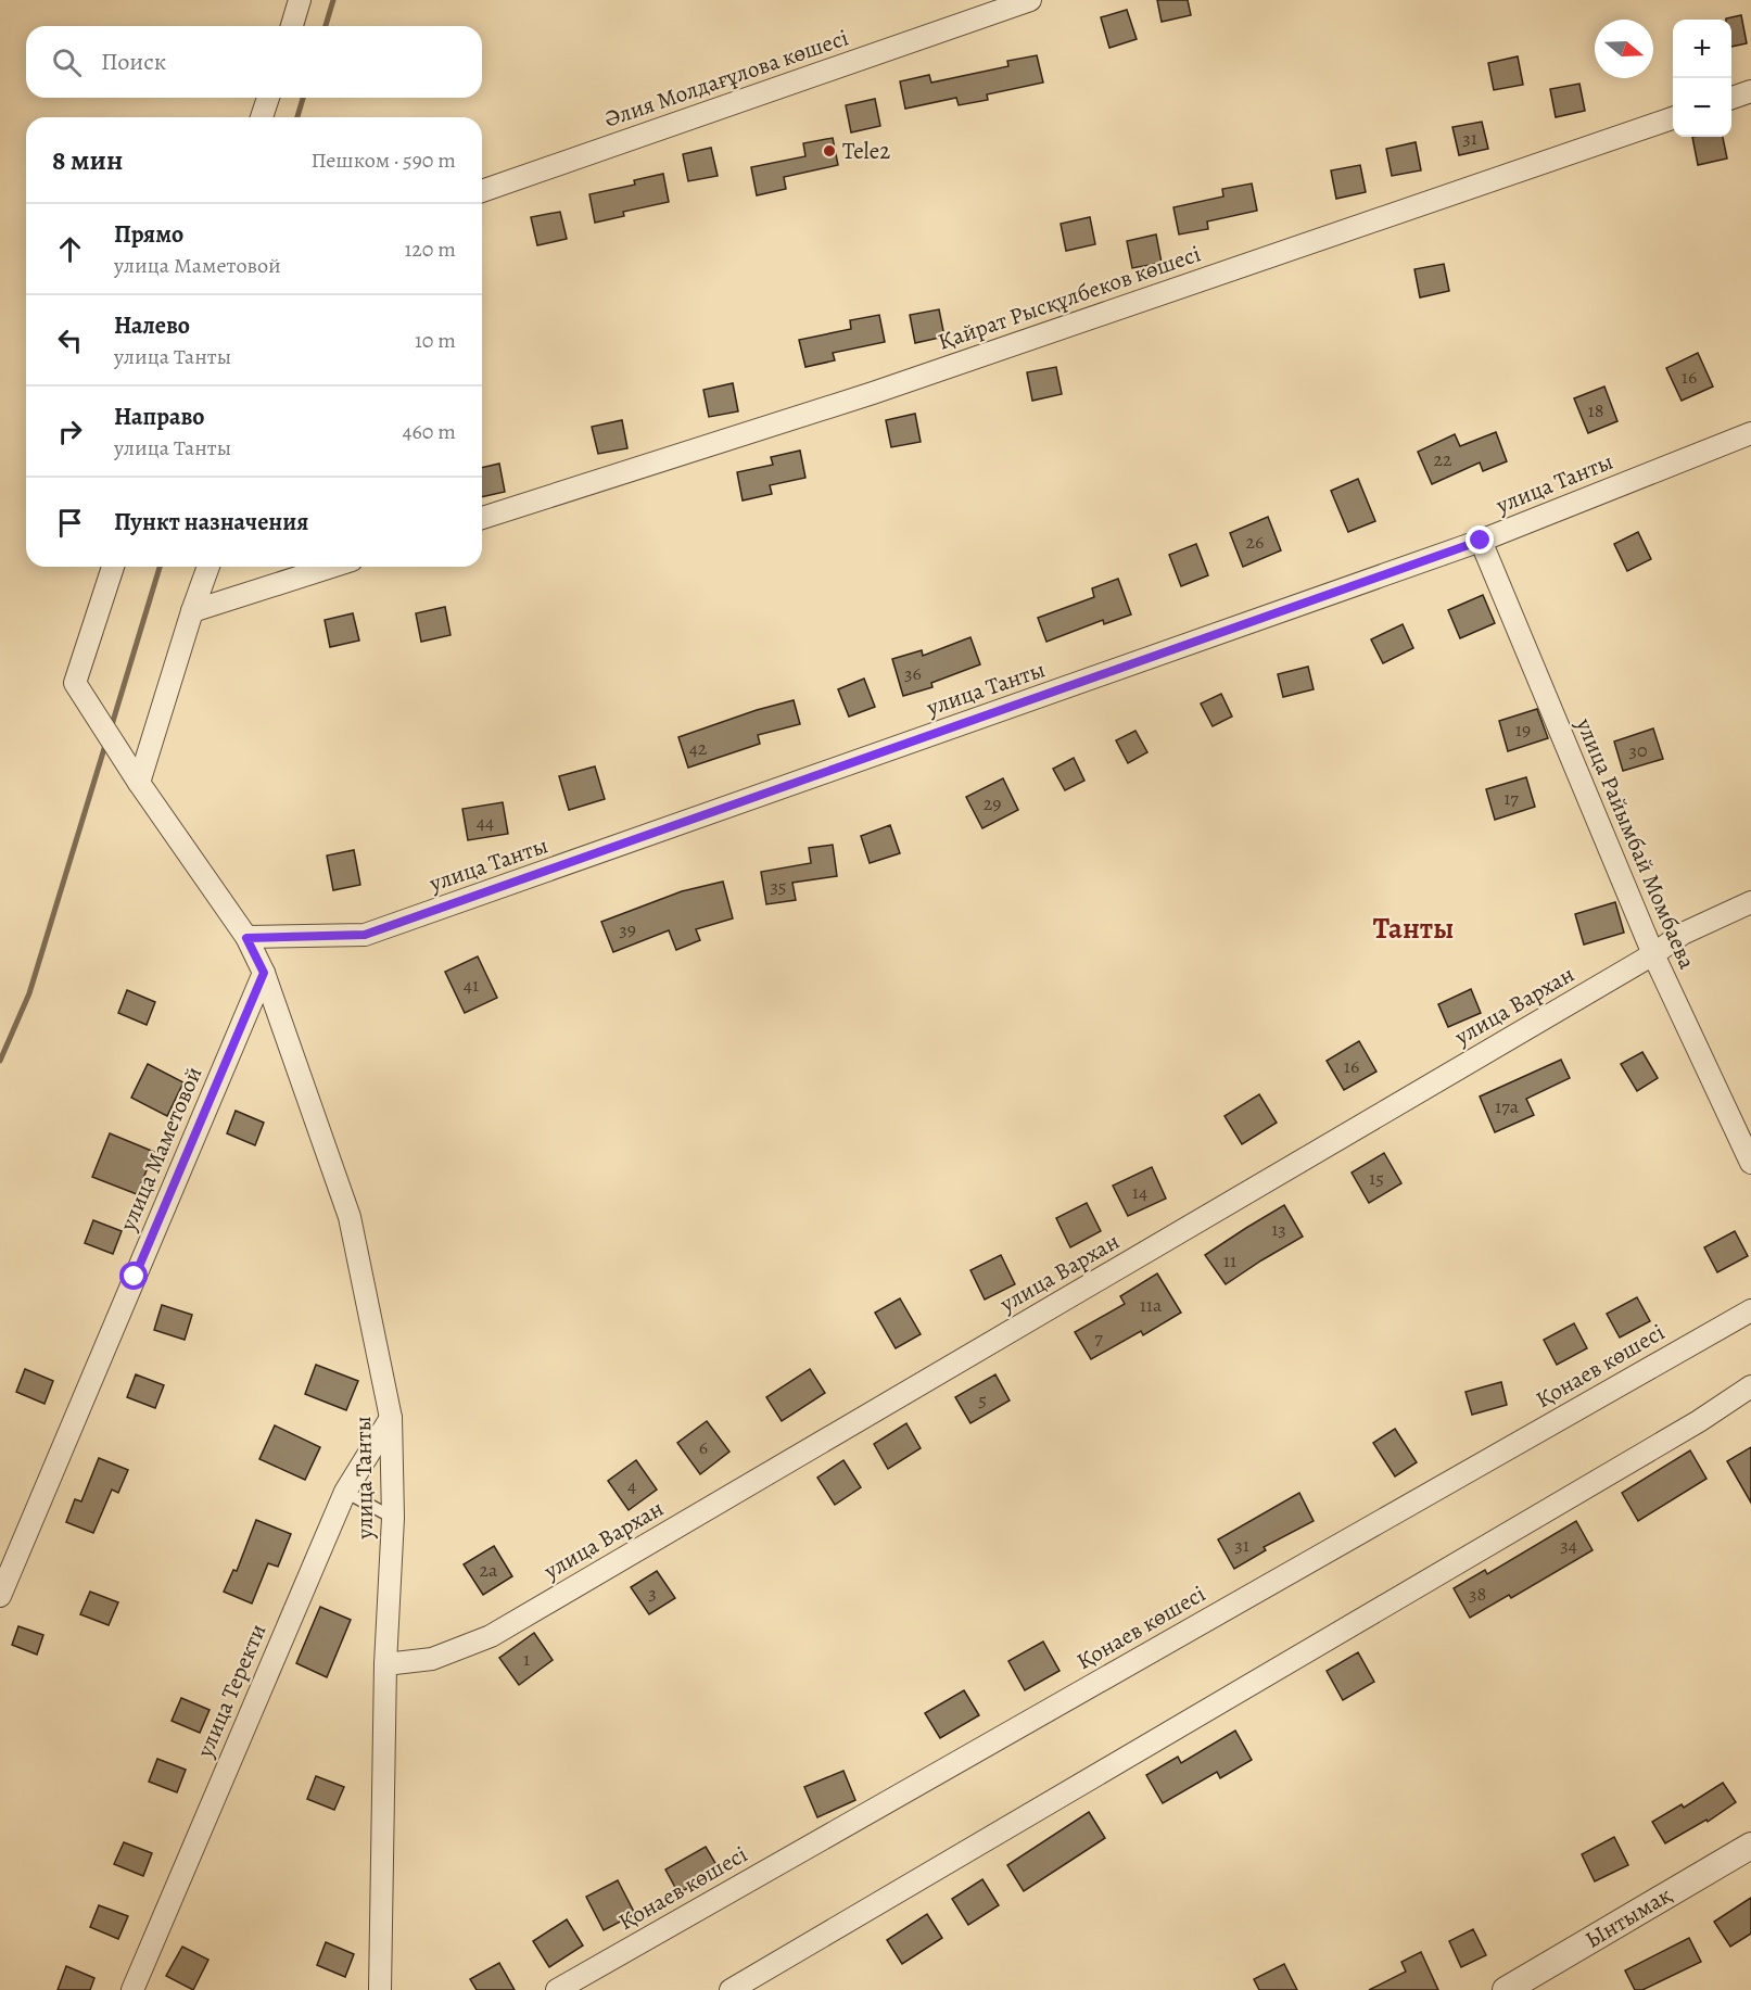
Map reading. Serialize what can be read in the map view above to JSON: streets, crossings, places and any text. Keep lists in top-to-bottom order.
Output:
{
  "streets": {
    "street": [
      "Әлия Молдағұлова көшесі",
      "Қайрат Рысқұлбеков көшесі",
      "улица Танты",
      "улица Райымбай Момбаева",
      "улица Вархан",
      "улица Маметовой",
      "Қонаев көшесі",
      "улица Теректи",
      "Ынтымақ"
    ]
  },
  "crossings": [
    ["улица Танты", "улица Райымбай Момбаева"],
    ["улица Танты", "улица Вархан"],
    ["улица Танты", "улица Маметовой"],
    ["улица Танты", "улица Теректи"],
    ["улица Райымбай Момбаева", "улица Вархан"]
  ],
  "districts": ["Танты"],
  "places": ["Tele2"],
  "house_numbers": [
    "31",
    "16",
    "18",
    "22",
    "26",
    "36",
    "19",
    "42",
    "30",
    "17",
    "29",
    "44",
    "35",
    "39",
    "41",
    "16",
    "17а",
    "15",
    "14",
    "13",
    "11",
    "11а",
    "7",
    "5",
    "6",
    "4",
    "31",
    "34",
    "2а",
    "3",
    "38",
    "1"
  ],
  "north": "right",
  "page": {
    "map_buttons": ["+", "−"],
    "search": "Поиск",
    "heading": ["8 мин", "Пешком · 590 m"],
    "list": [
      ["Прямо", "улица Маметовой", "120 m"],
      ["Налево", "улица Танты", "10 m"],
      ["Направо", "улица Танты", "460 m"],
      "Пункт назначения"
    ]
  }
}
